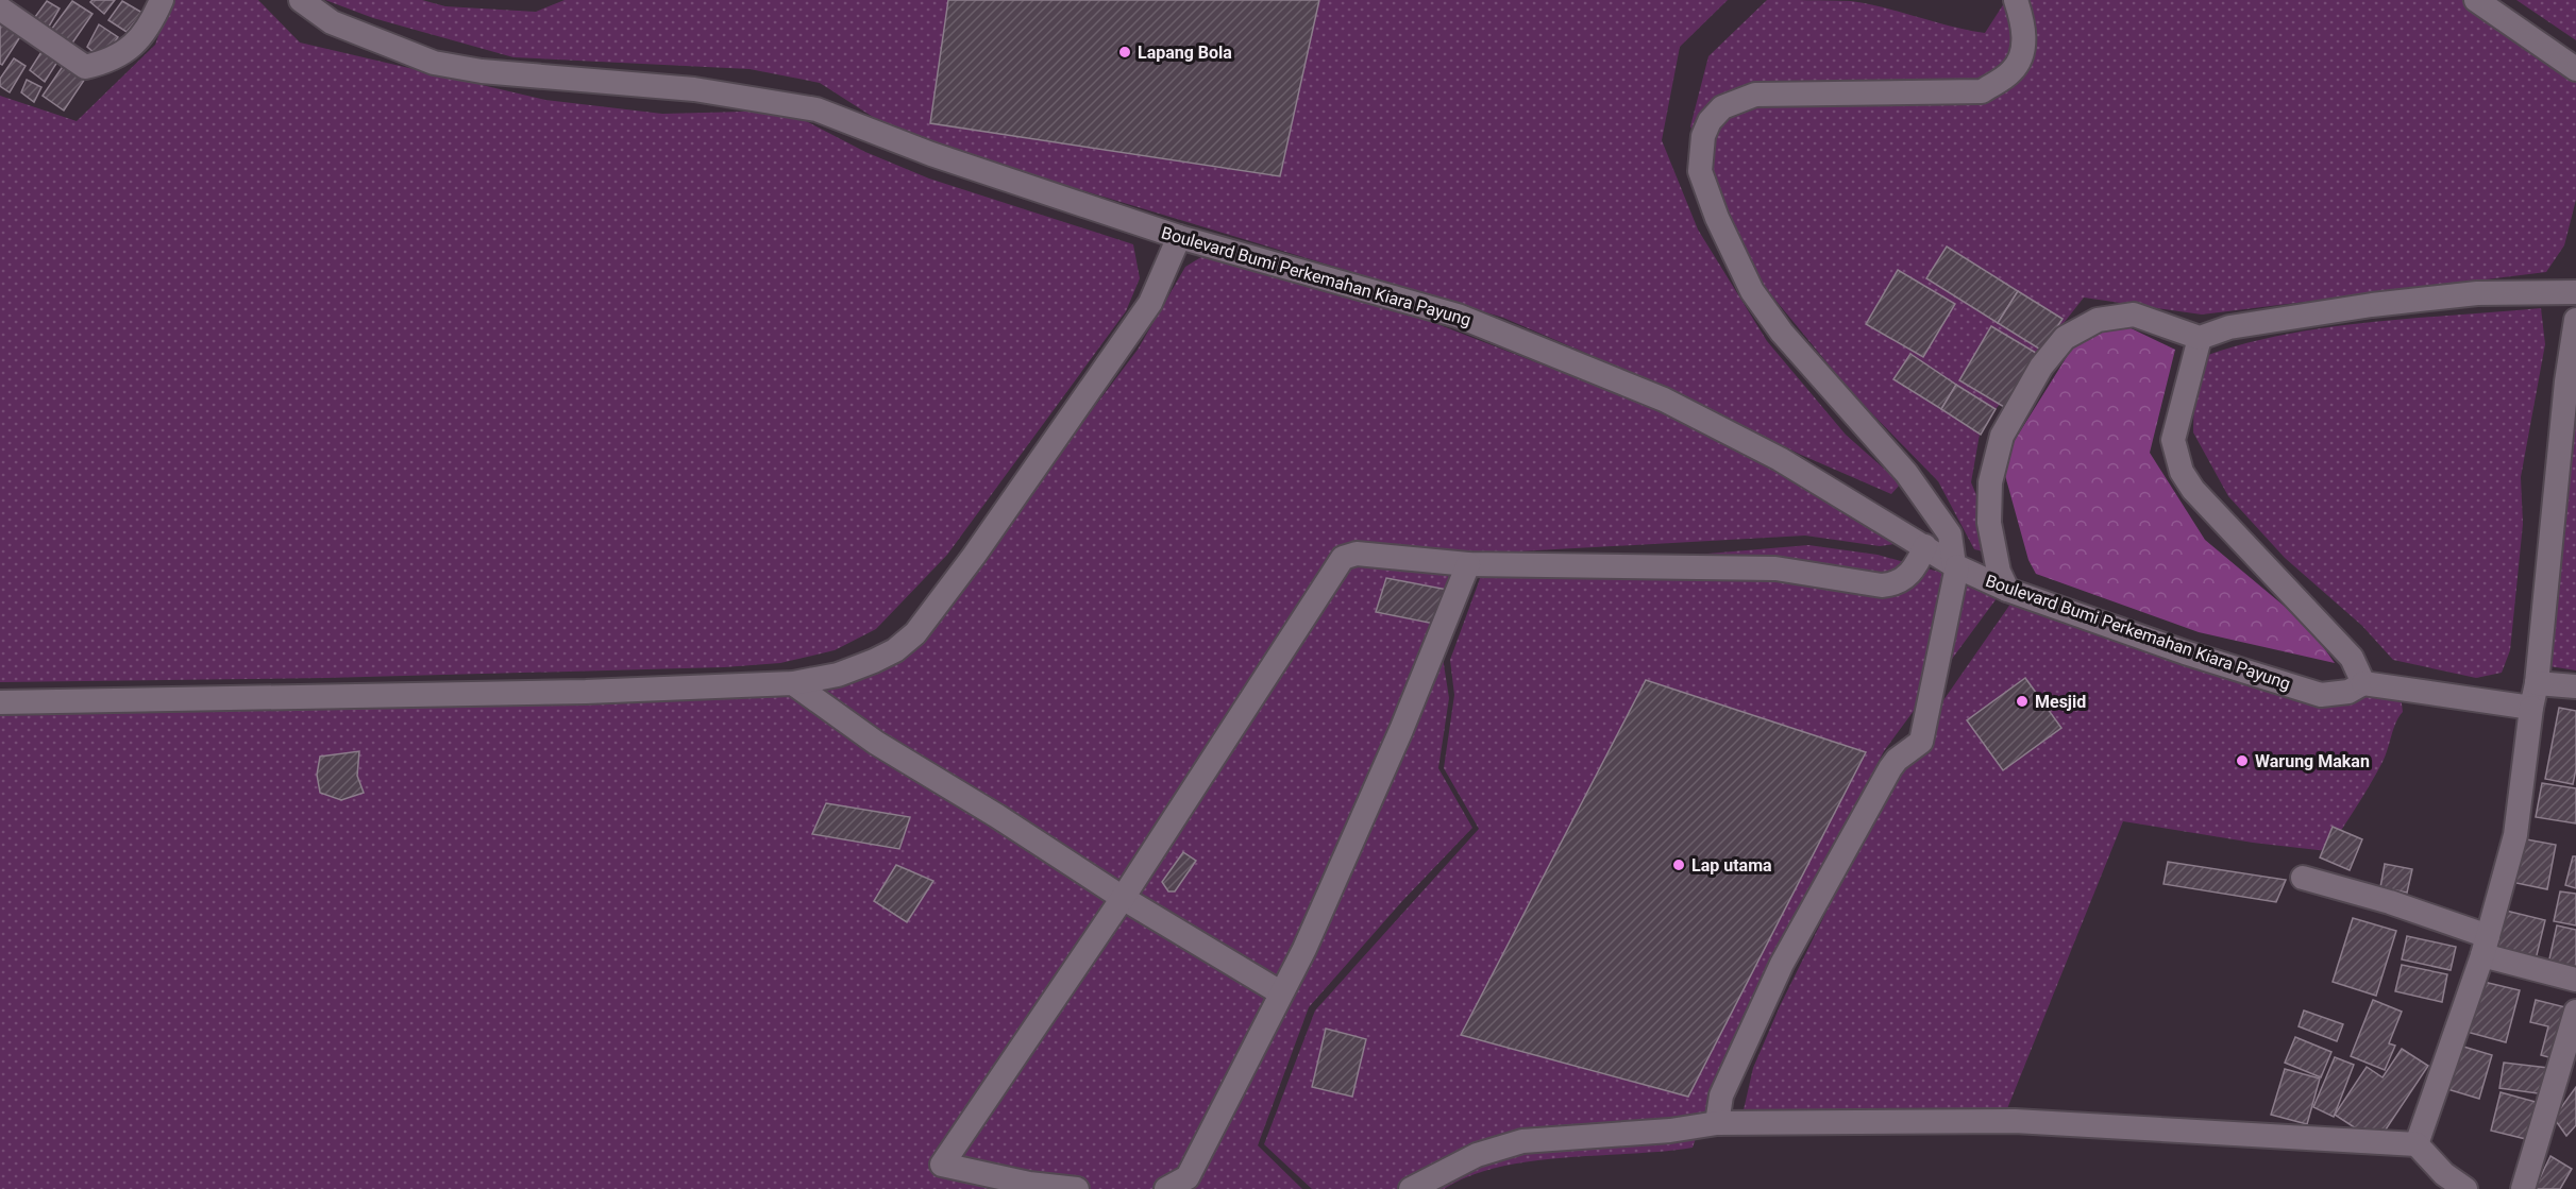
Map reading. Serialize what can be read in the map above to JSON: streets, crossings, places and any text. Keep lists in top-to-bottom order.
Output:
{
  "streets": {
    "street": ["Boulevard Bumi Perkemahan Kiara Payung"]
  },
  "places": [
    "Lapang Bola",
    "Mesjid",
    "Warung Makan",
    "Lap utama"
  ]
}
